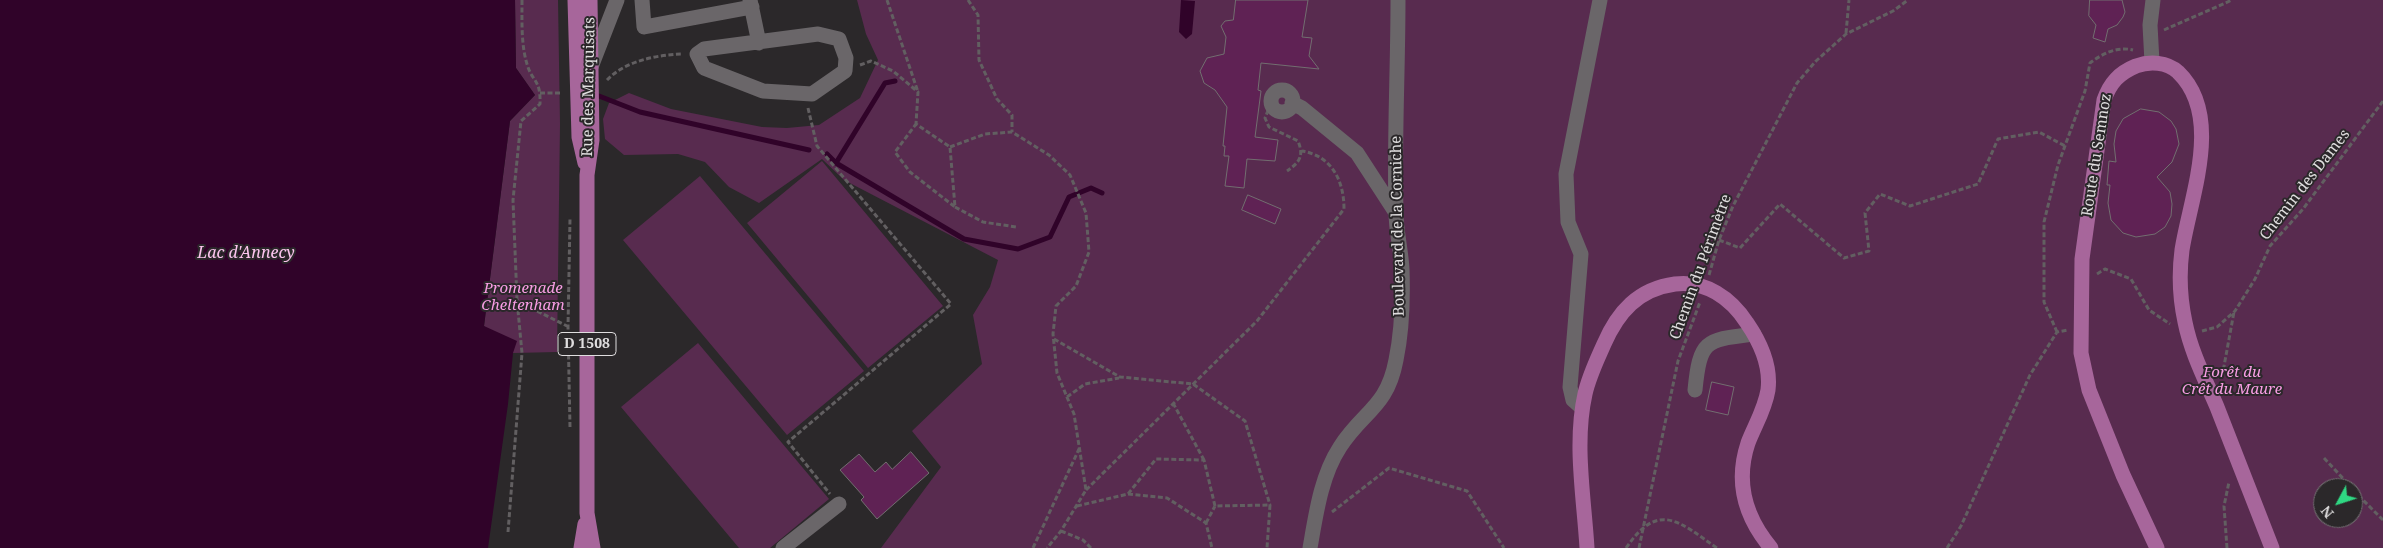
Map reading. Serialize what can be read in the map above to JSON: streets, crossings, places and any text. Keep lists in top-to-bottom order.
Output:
{
  "streets": {
    "main road": ["Rue des Marquisats", "Route du Semnoz", "D 1508"],
    "street": ["Boulevard de la Corniche"],
    "path": ["Chemin des Dames", "Chemin du Périmètre"]
  },
  "water": ["Lac d'Annecy"],
  "parks": ["Promenade Cheltenham", "Forêt du Crêt du Maure"],
  "north": "bottom left"
}
